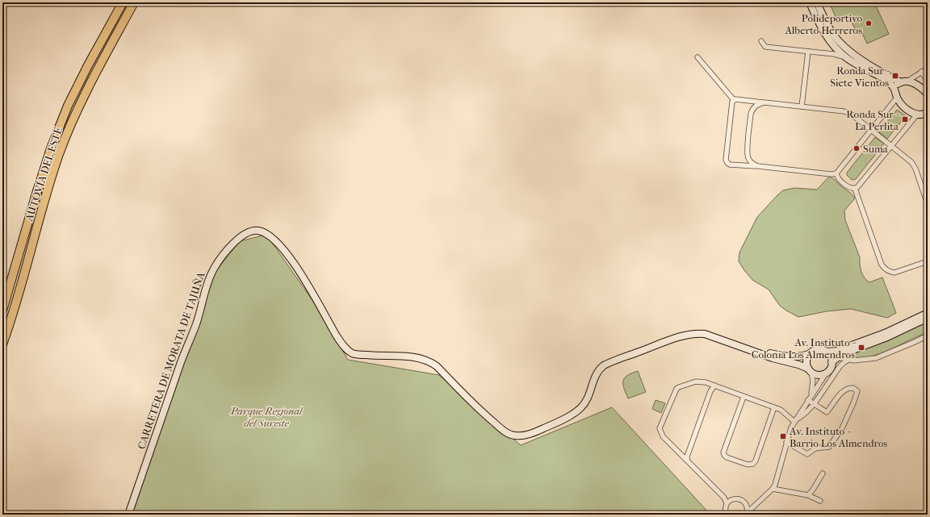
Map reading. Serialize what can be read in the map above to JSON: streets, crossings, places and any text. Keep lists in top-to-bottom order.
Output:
{
  "streets": {
    "highway": ["AUTOVÍA DEL ESTE"],
    "main road": ["CARRETERA DE MORATA DE TAJUÑA"]
  },
  "parks": ["Parque Regional del Sureste"],
  "places": {
    "other": ["Polideportivo Alberto Herreros", "Suma"],
    "transit": [
      "Ronda Sur - Siete Vientos",
      "Ronda Sur - La Perlita",
      "Av. Instituto - Colonia Los Almendros",
      "Av. Instituto - Barrio Los Almendros"
    ]
  }
}
